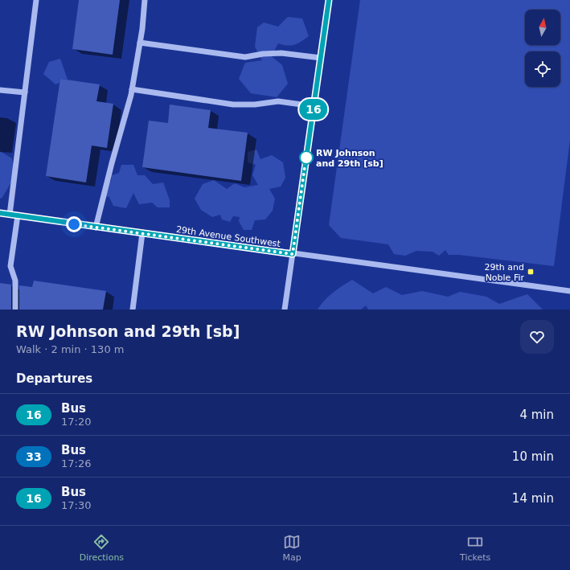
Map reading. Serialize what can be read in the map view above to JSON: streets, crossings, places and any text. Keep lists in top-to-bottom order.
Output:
{
  "streets": {
    "street": ["29th Avenue Southwest"]
  },
  "places": {
    "other": ["RW Johnson and 29th [sb]"],
    "transit": ["29th and Noble Fir"]
  },
  "lines": ["bus line 16"],
  "north": "top",
  "page": {
    "on_map": "16",
    "heading": [
      ["RW Johnson and 29th [sb]", "Walk · 2 min · 130 m"],
      "Departures"
    ],
    "list": [
      {
        "mark": "16",
        "name": "Bus",
        "note": "17:20",
        "value": "4 min"
      },
      {
        "mark": "33",
        "name": "Bus",
        "note": "17:26",
        "value": "10 min"
      },
      {
        "mark": "16",
        "name": "Bus",
        "note": "17:30",
        "value": "14 min"
      }
    ],
    "tabs": ["Directions", "Map", "Tickets"]
  }
}
